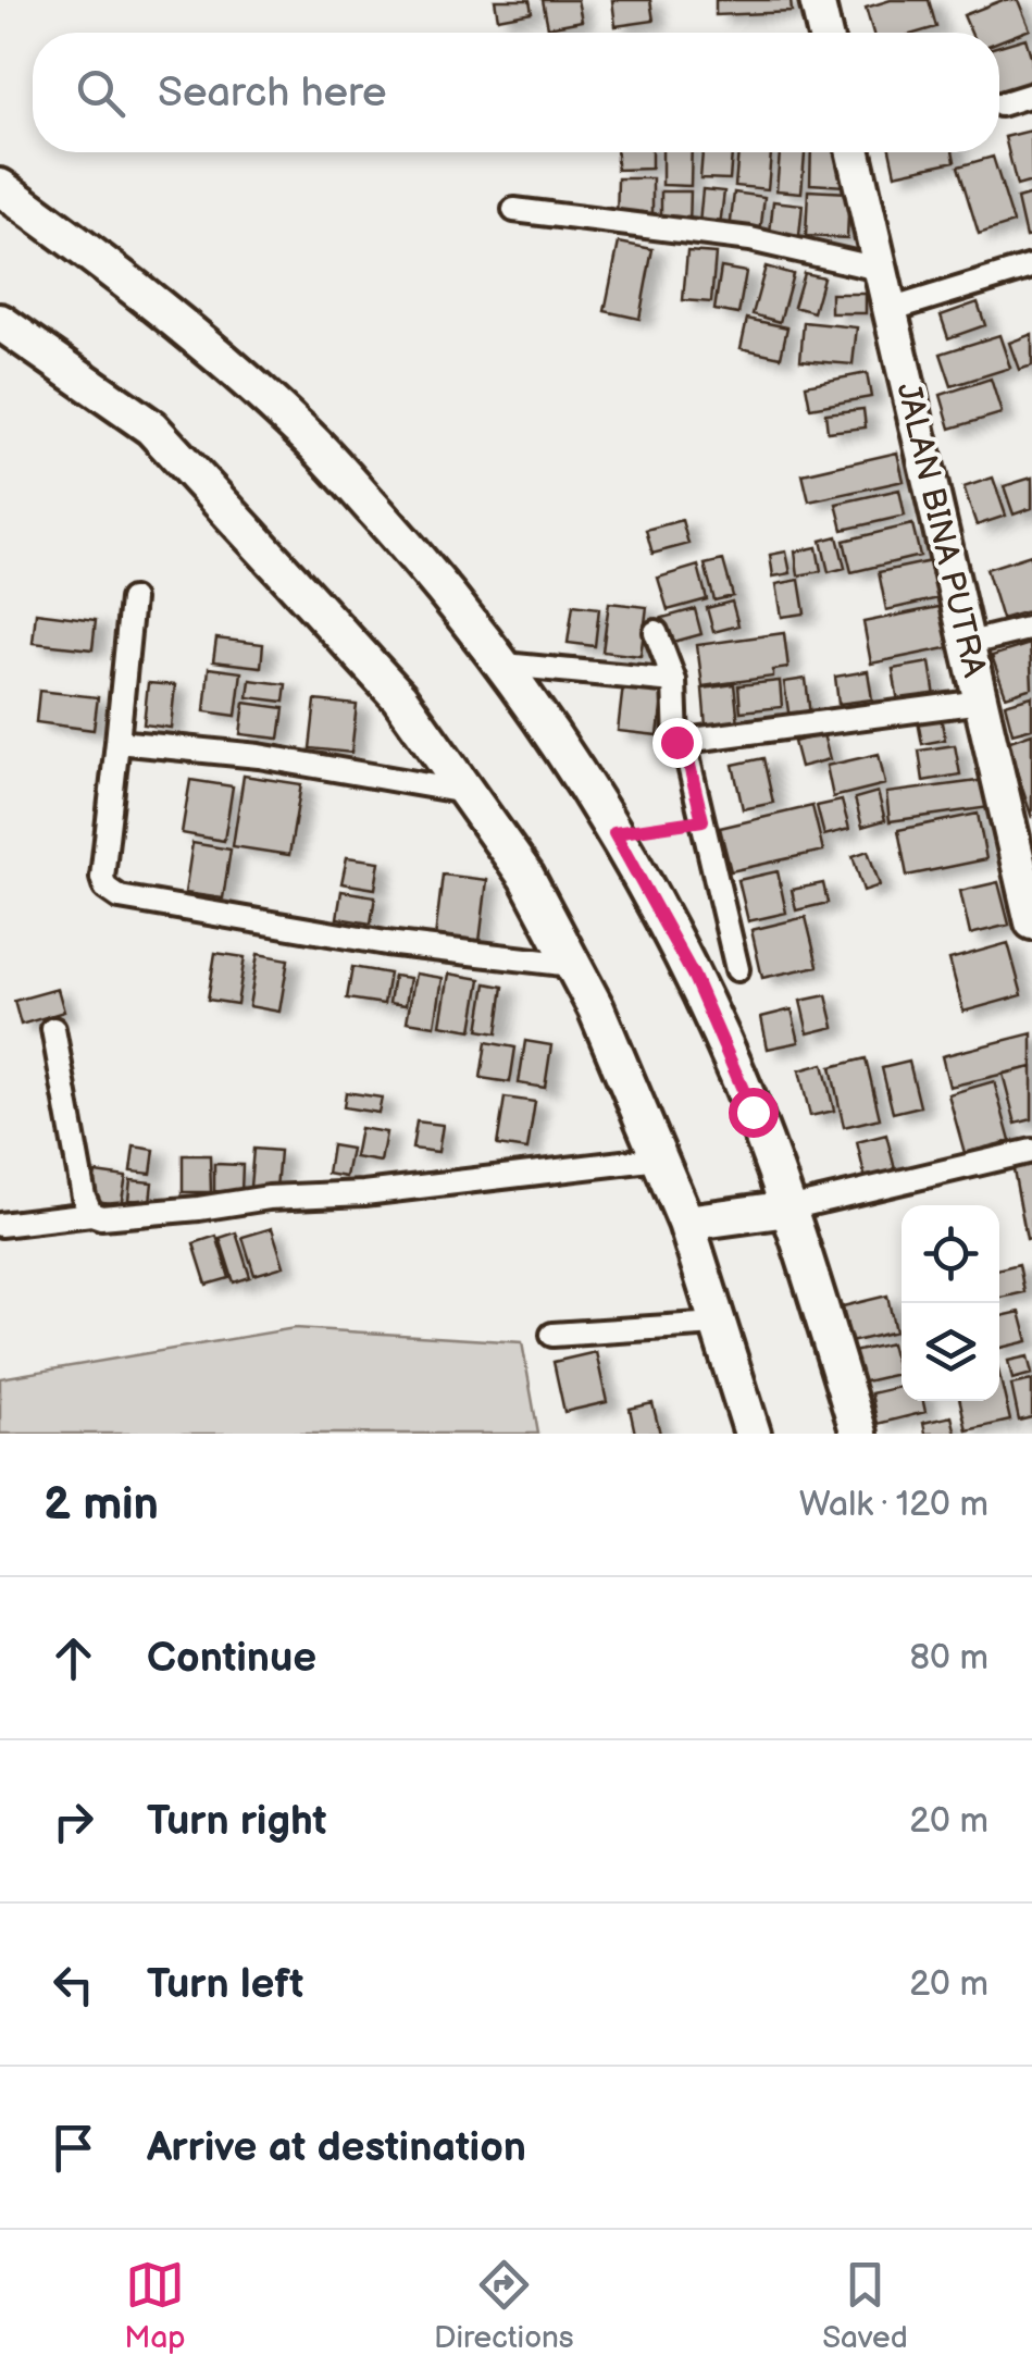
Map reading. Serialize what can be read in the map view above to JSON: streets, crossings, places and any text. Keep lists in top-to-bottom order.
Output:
{
  "streets": {
    "street": ["JALAN BINA PUTRA"]
  },
  "page": {
    "search": "Search here",
    "heading": ["2 min", "Walk · 120 m"],
    "list": [
      ["Continue", "80 m"],
      ["Turn right", "20 m"],
      ["Turn left", "20 m"],
      "Arrive at destination"
    ],
    "nav": ["Map", "Directions", "Saved"]
  }
}
